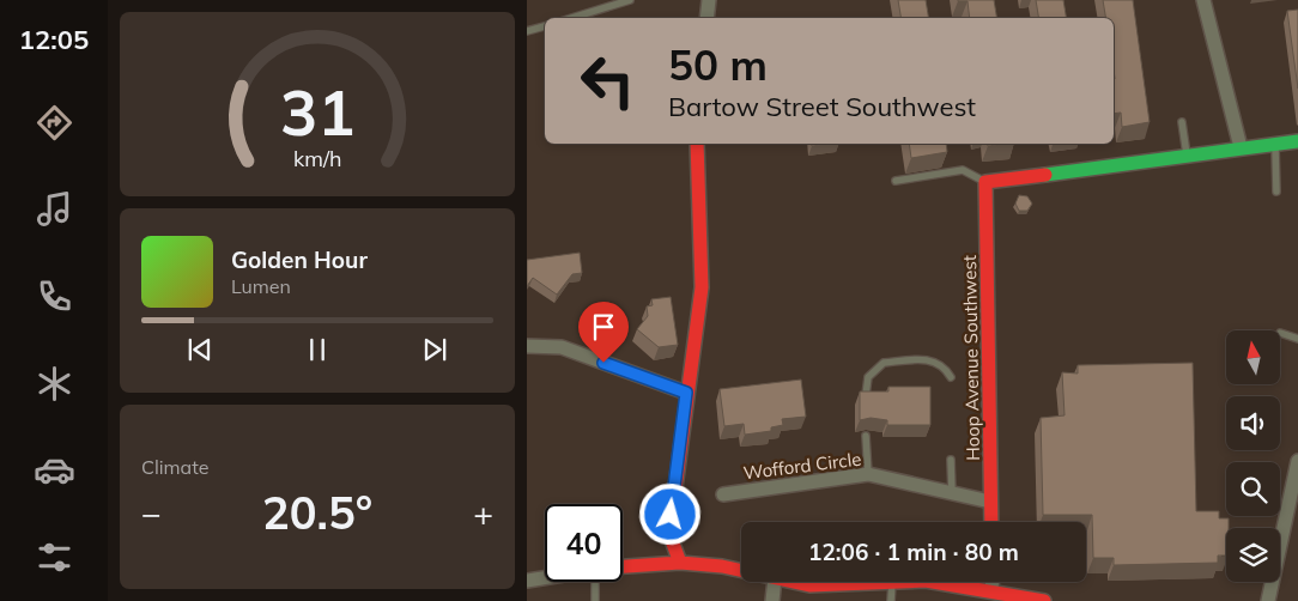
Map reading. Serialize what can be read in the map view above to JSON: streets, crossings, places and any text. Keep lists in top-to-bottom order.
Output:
{
  "streets": {
    "street": ["Hoop Avenue Southwest", "Wofford Circle"]
  },
  "crossings": [
    ["Hoop Avenue Southwest", "Wofford Circle"]
  ],
  "north": "top",
  "page": {
    "tabs": "12:05",
    "turn": ["50 m", "Bartow Street Southwest"],
    "song": ["Golden Hour", "Lumen"],
    "tile": "Climate",
    "heat": ["−", "20.5°", "+"],
    "limit": "40",
    "trip": "12:06 · 1 min · 80 m",
    "gauge": ["31", "km/h"]
  }
}
